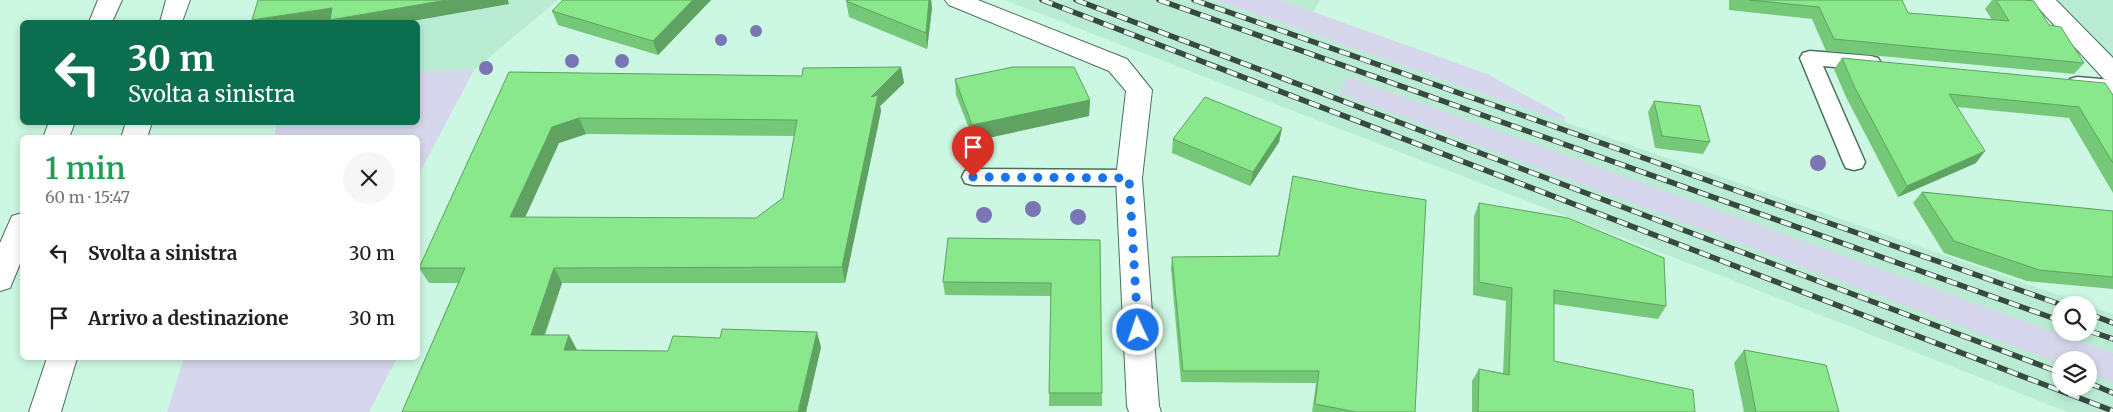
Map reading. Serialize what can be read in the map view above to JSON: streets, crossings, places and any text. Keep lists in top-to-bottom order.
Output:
{
  "page": {
    "turn": ["30 m", "Svolta a sinistra"],
    "heading": ["1 min", "60 m · 15:47"],
    "list": [
      {
        "name": "Svolta a sinistra",
        "value": "30 m"
      },
      {
        "name": "Arrivo a destinazione",
        "value": "30 m"
      }
    ]
  }
}
